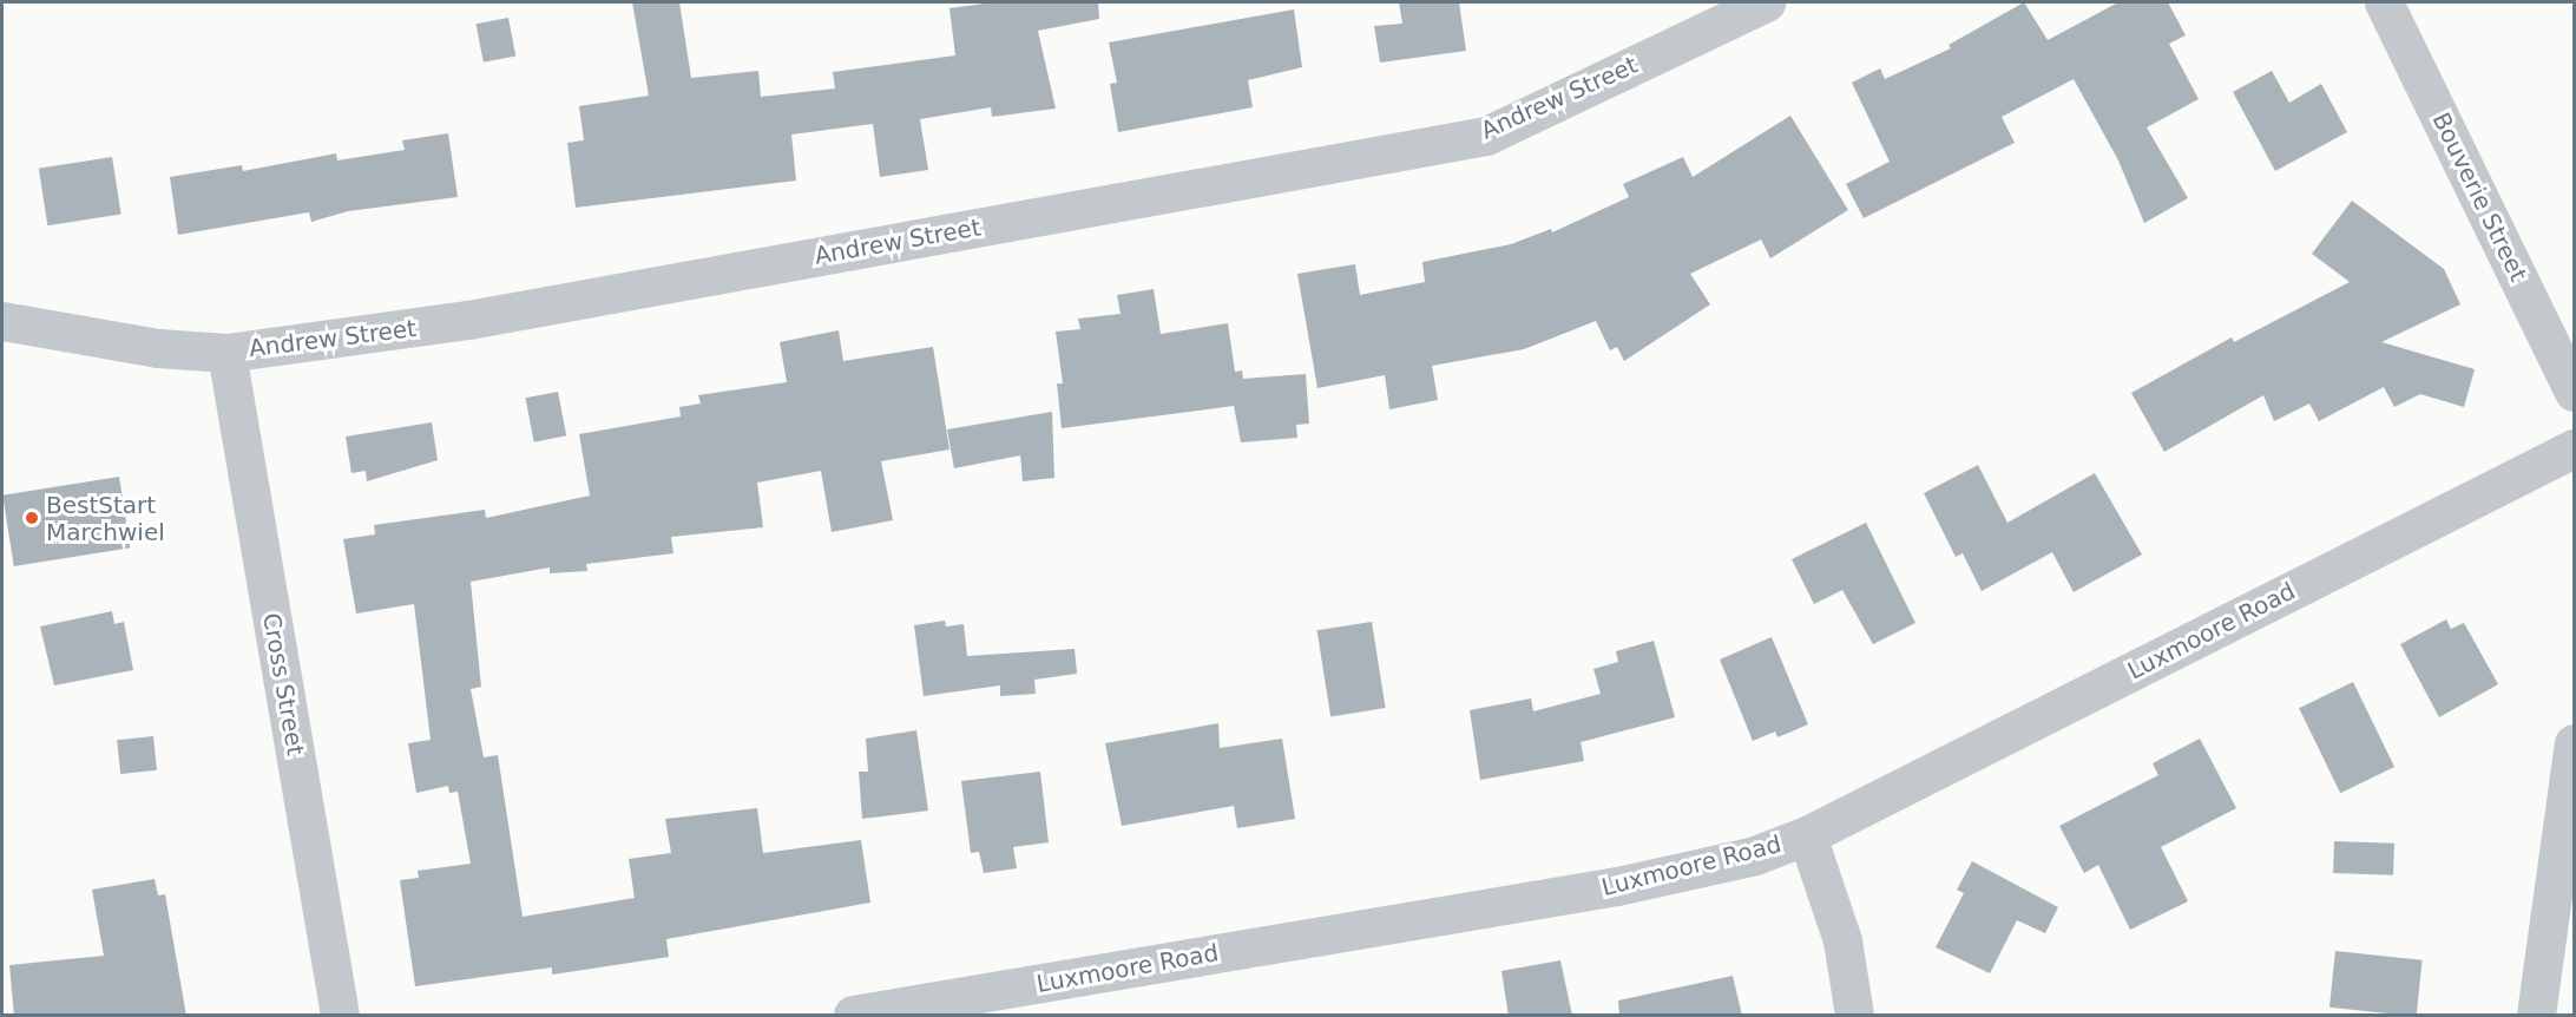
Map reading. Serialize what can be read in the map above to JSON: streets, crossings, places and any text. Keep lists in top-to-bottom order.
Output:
{
  "streets": {
    "street": [
      "Andrew Street",
      "Bouverie Street",
      "Luxmoore Road",
      "Cross Street"
    ]
  },
  "crossings": [
    ["Andrew Street", "Cross Street"]
  ],
  "places": ["BestStart Marchwiel"]
}
